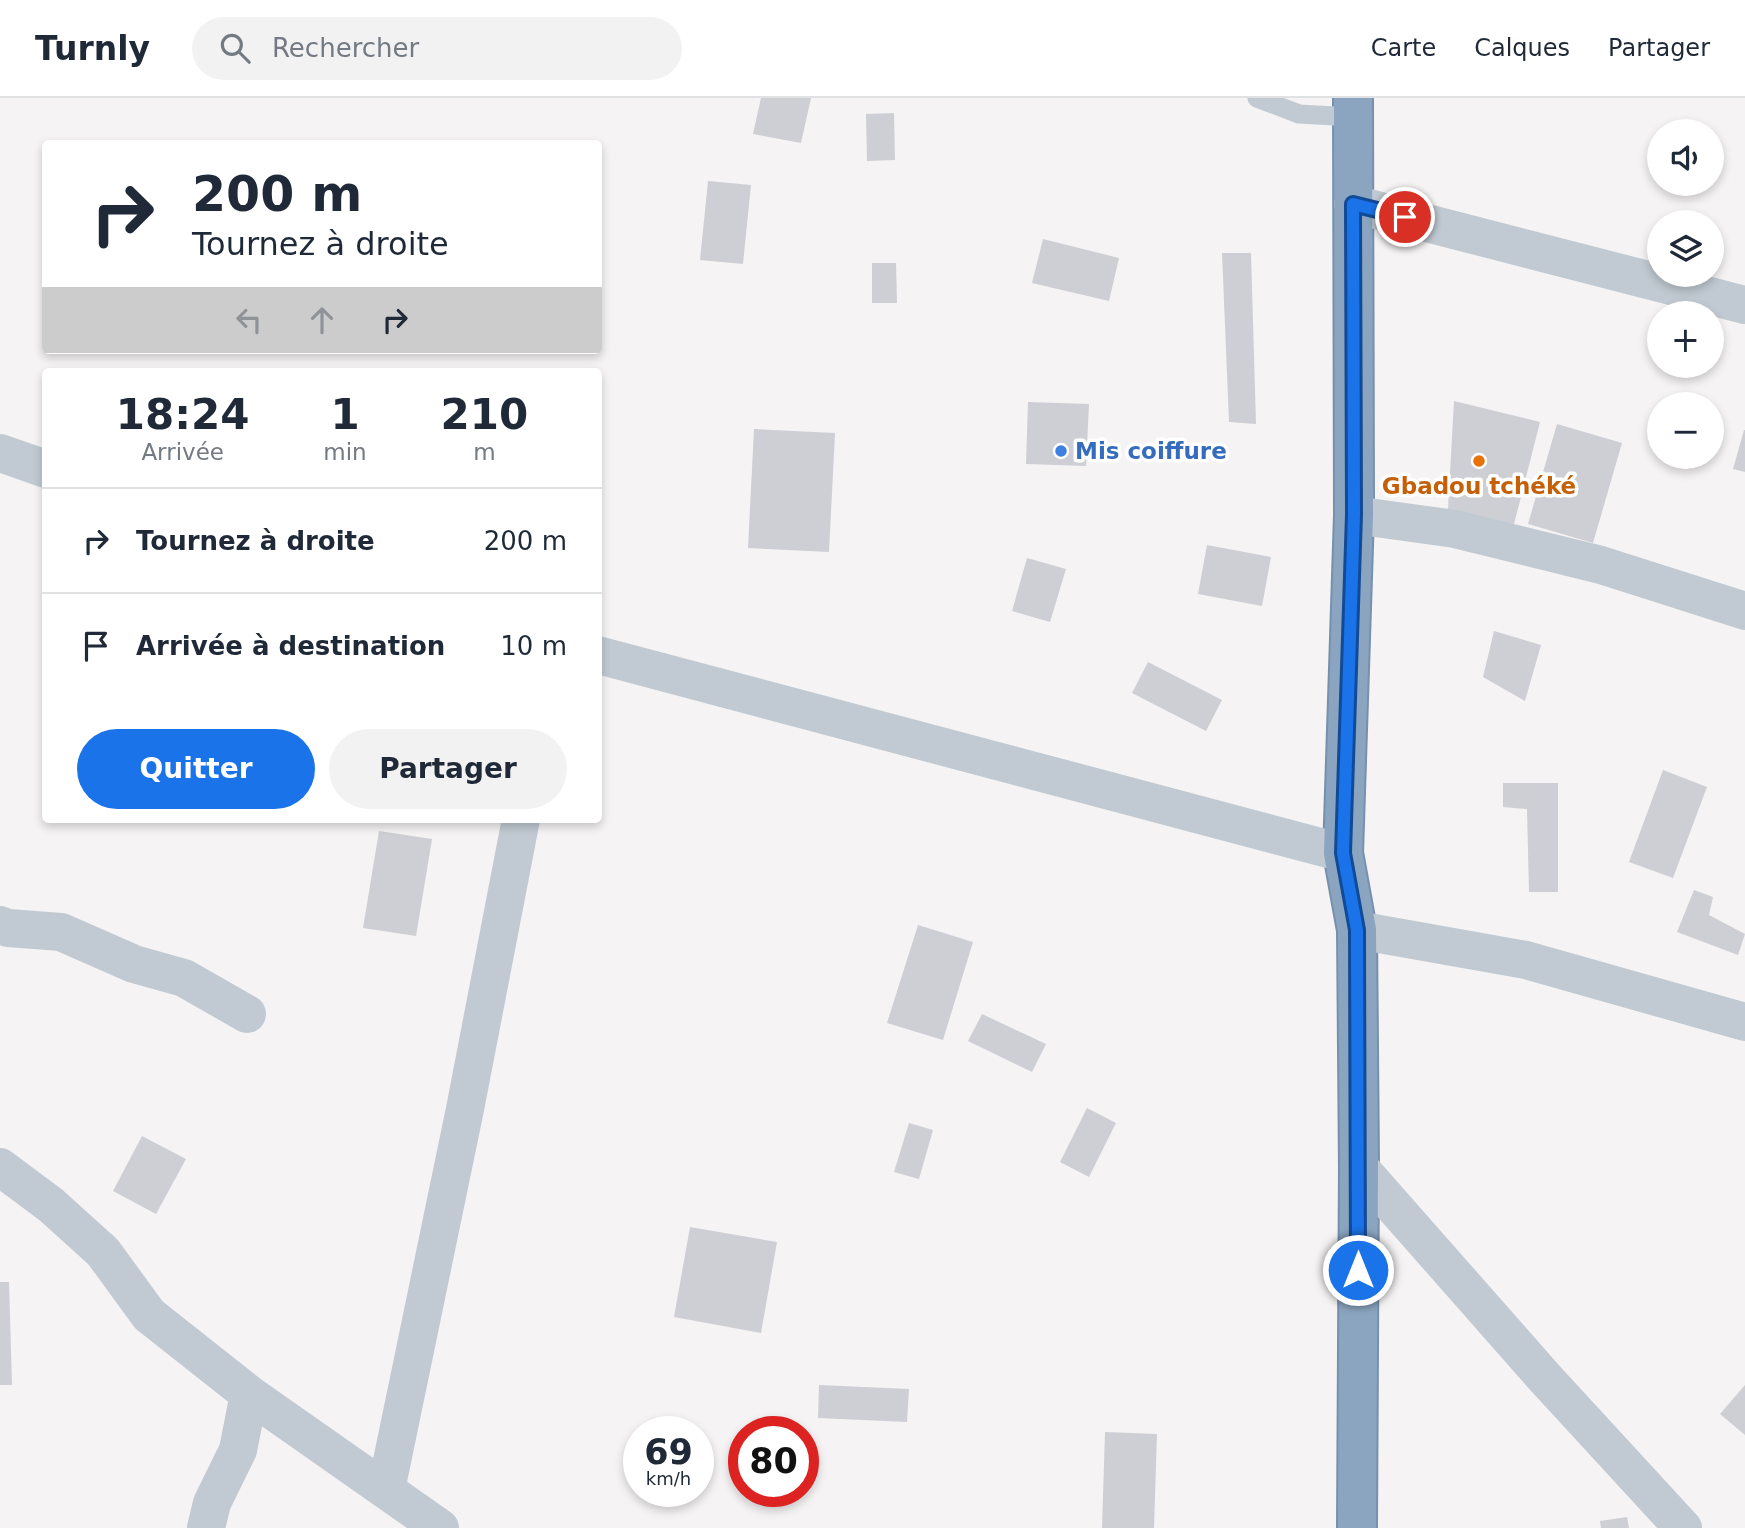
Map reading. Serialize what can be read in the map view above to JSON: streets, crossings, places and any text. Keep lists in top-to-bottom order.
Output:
{
  "places": ["Mis coiffure", "Gbadou tchéké"],
  "page": {
    "header": "Turnly",
    "search": "Rechercher",
    "nav": ["Carte", "Calques", "Partager"],
    "map_buttons": ["+", "−"],
    "turn": ["200 m", "Tournez à droite"],
    "eta": [
      "18:24",
      "Arrivée",
      "1",
      "min",
      "210",
      "m"
    ],
    "list": [
      {
        "name": "Tournez à droite",
        "value": "200 m"
      },
      {
        "name": "Arrivée à destination",
        "value": "10 m"
      }
    ],
    "buttons": ["Quitter", "Partager"],
    "speed": "69 km/h",
    "limit": "80"
  }
}
